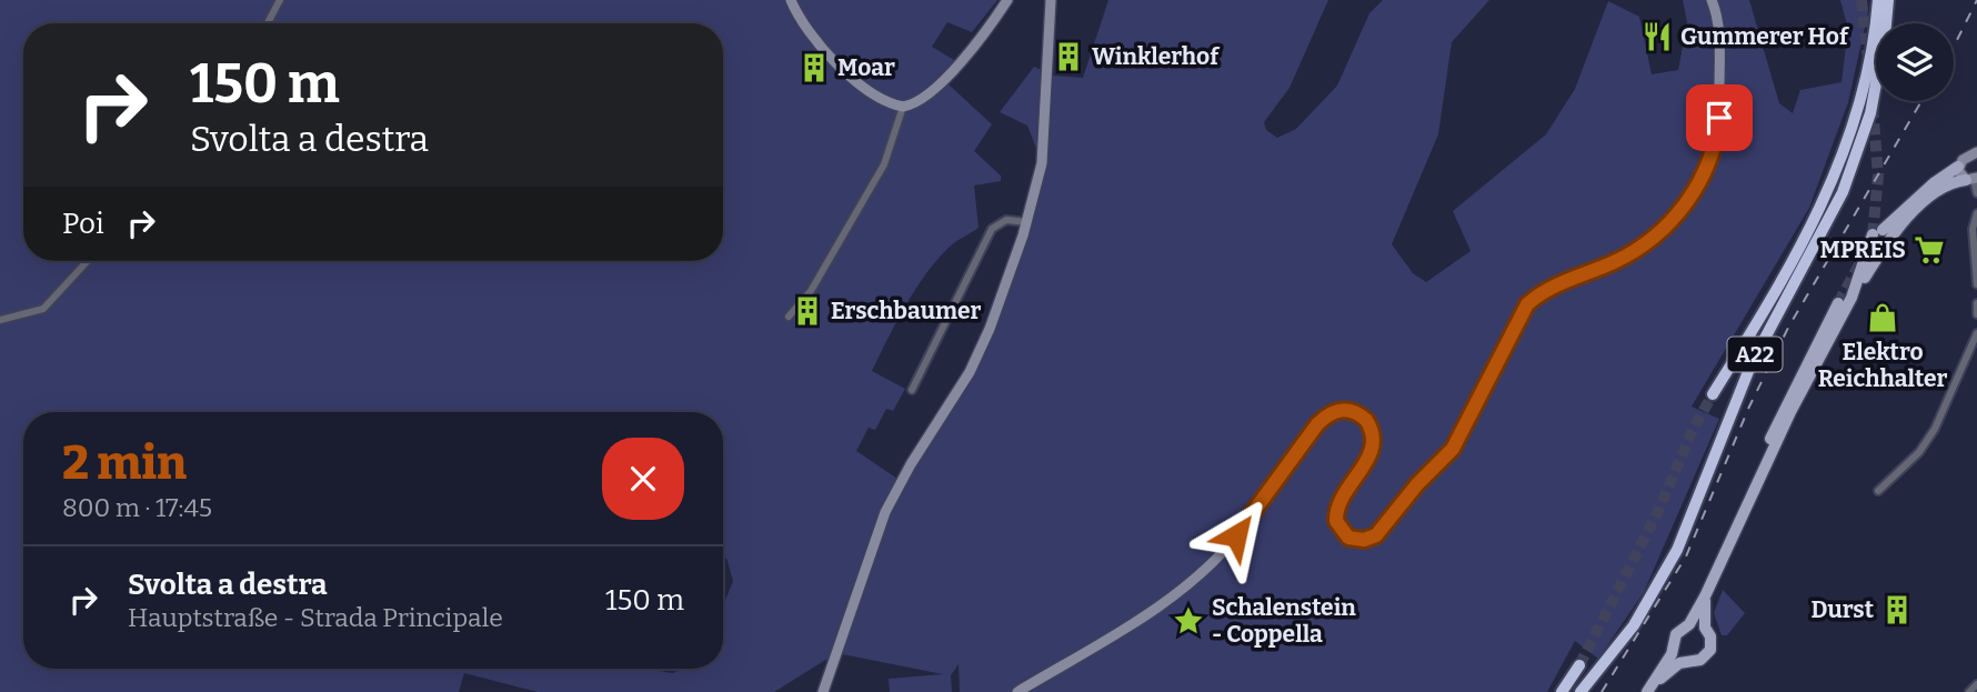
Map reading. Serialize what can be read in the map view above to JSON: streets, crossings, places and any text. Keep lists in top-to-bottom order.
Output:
{
  "streets": {
    "highway": ["A22"]
  },
  "places": {
    "restaurant": ["Gummerer Hof"],
    "building": [
      "Winklerhof",
      "Moar",
      "Erschbaumer",
      "Durst"
    ],
    "supermarket": ["MPREIS"],
    "shop": ["Elektro Reichhalter"],
    "place": ["Schalenstein - Coppella"]
  },
  "page": {
    "turn": ["150 m", "Svolta a destra"],
    "then": "Poi",
    "heading": ["2 min", "800 m · 17:45"],
    "list": [
      {
        "name": "Svolta a destra",
        "note": "Hauptstraße - Strada Principale",
        "value": "150 m"
      }
    ]
  }
}
